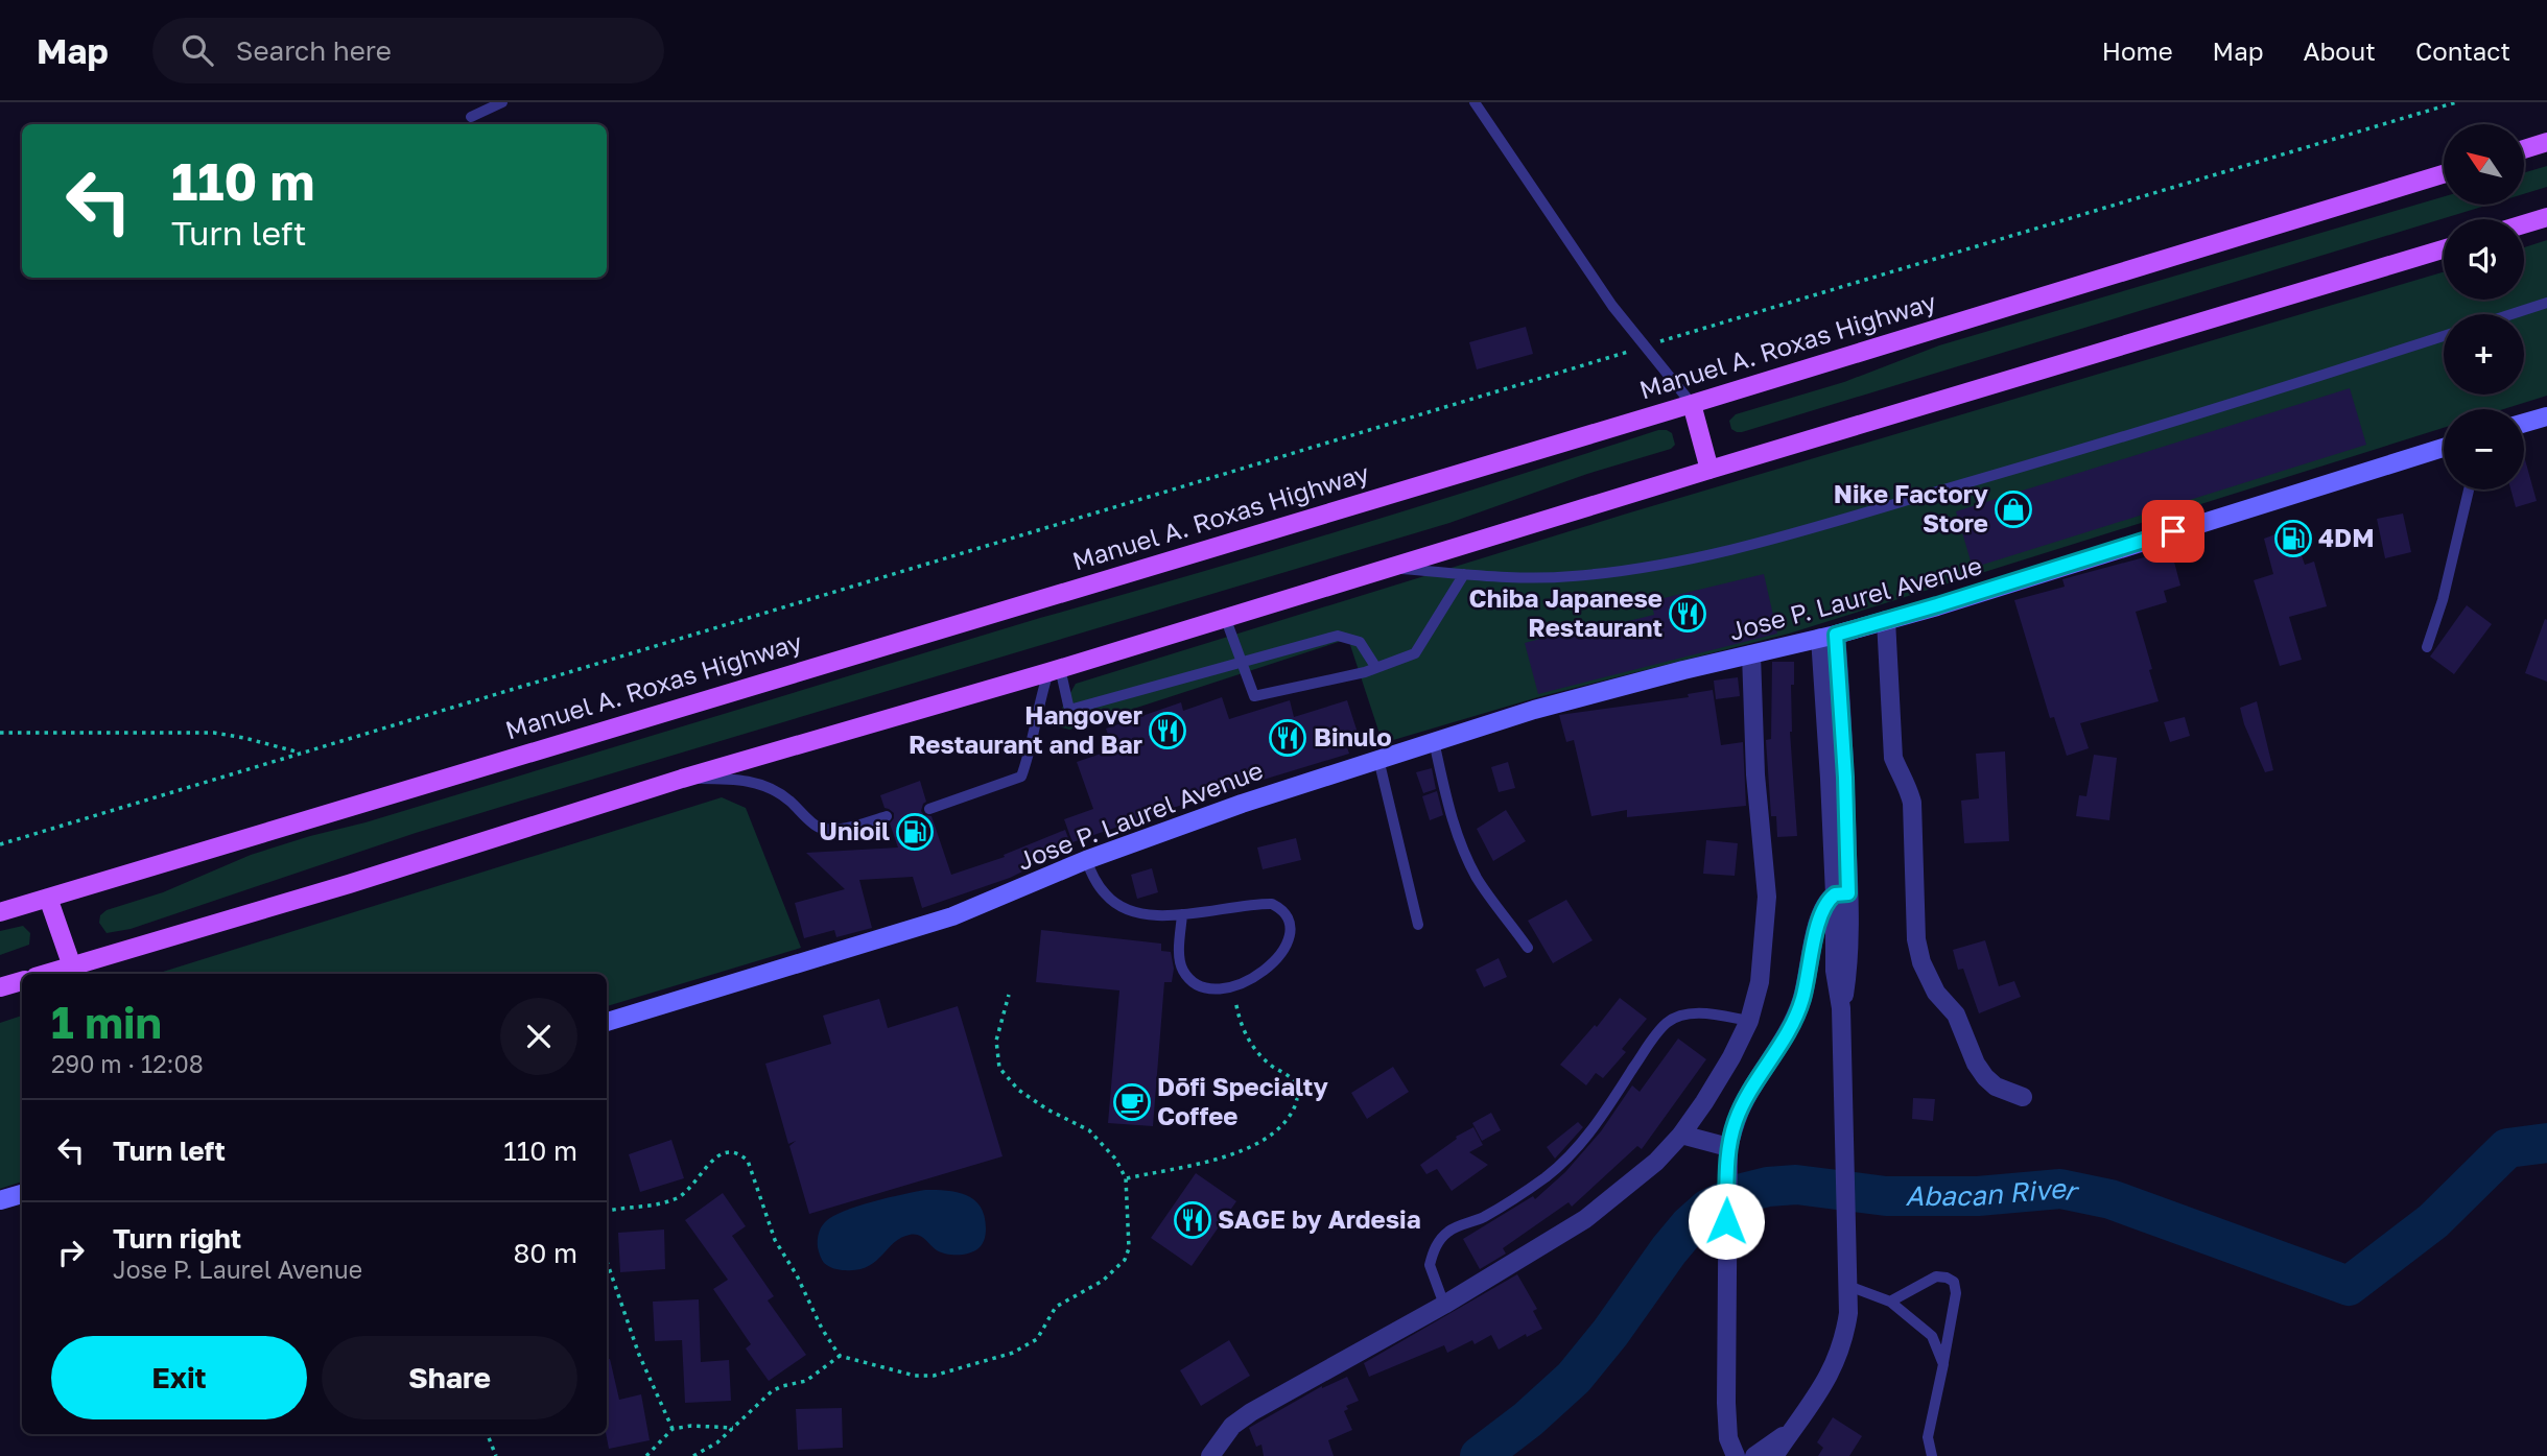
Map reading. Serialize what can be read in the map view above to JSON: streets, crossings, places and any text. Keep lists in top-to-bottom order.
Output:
{
  "streets": {
    "main road": ["Manuel A. Roxas Highway"],
    "street": ["Jose P. Laurel Avenue"]
  },
  "water": ["Abacan River"],
  "places": {
    "shop": ["Nike Factory Store"],
    "fuel station": ["4DM", "Unioil"],
    "restaurant": [
      "Chiba Japanese Restaurant",
      "Hangover Restaurant and Bar",
      "Binulo",
      "SAGE by Ardesia"
    ],
    "cafe": ["Dōfi Specialty Coffee"]
  },
  "north": "top left",
  "page": {
    "header": "Map",
    "search": "Search here",
    "nav": [
      "Home",
      "Map",
      "About",
      "Contact"
    ],
    "map_buttons": ["+", "−"],
    "turn": ["110 m", "Turn left"],
    "heading": ["1 min", "290 m · 12:08"],
    "list": [
      {
        "name": "Turn left",
        "value": "110 m"
      },
      {
        "name": "Turn right",
        "note": "Jose P. Laurel Avenue",
        "value": "80 m"
      }
    ],
    "buttons": ["Exit", "Share"]
  }
}
